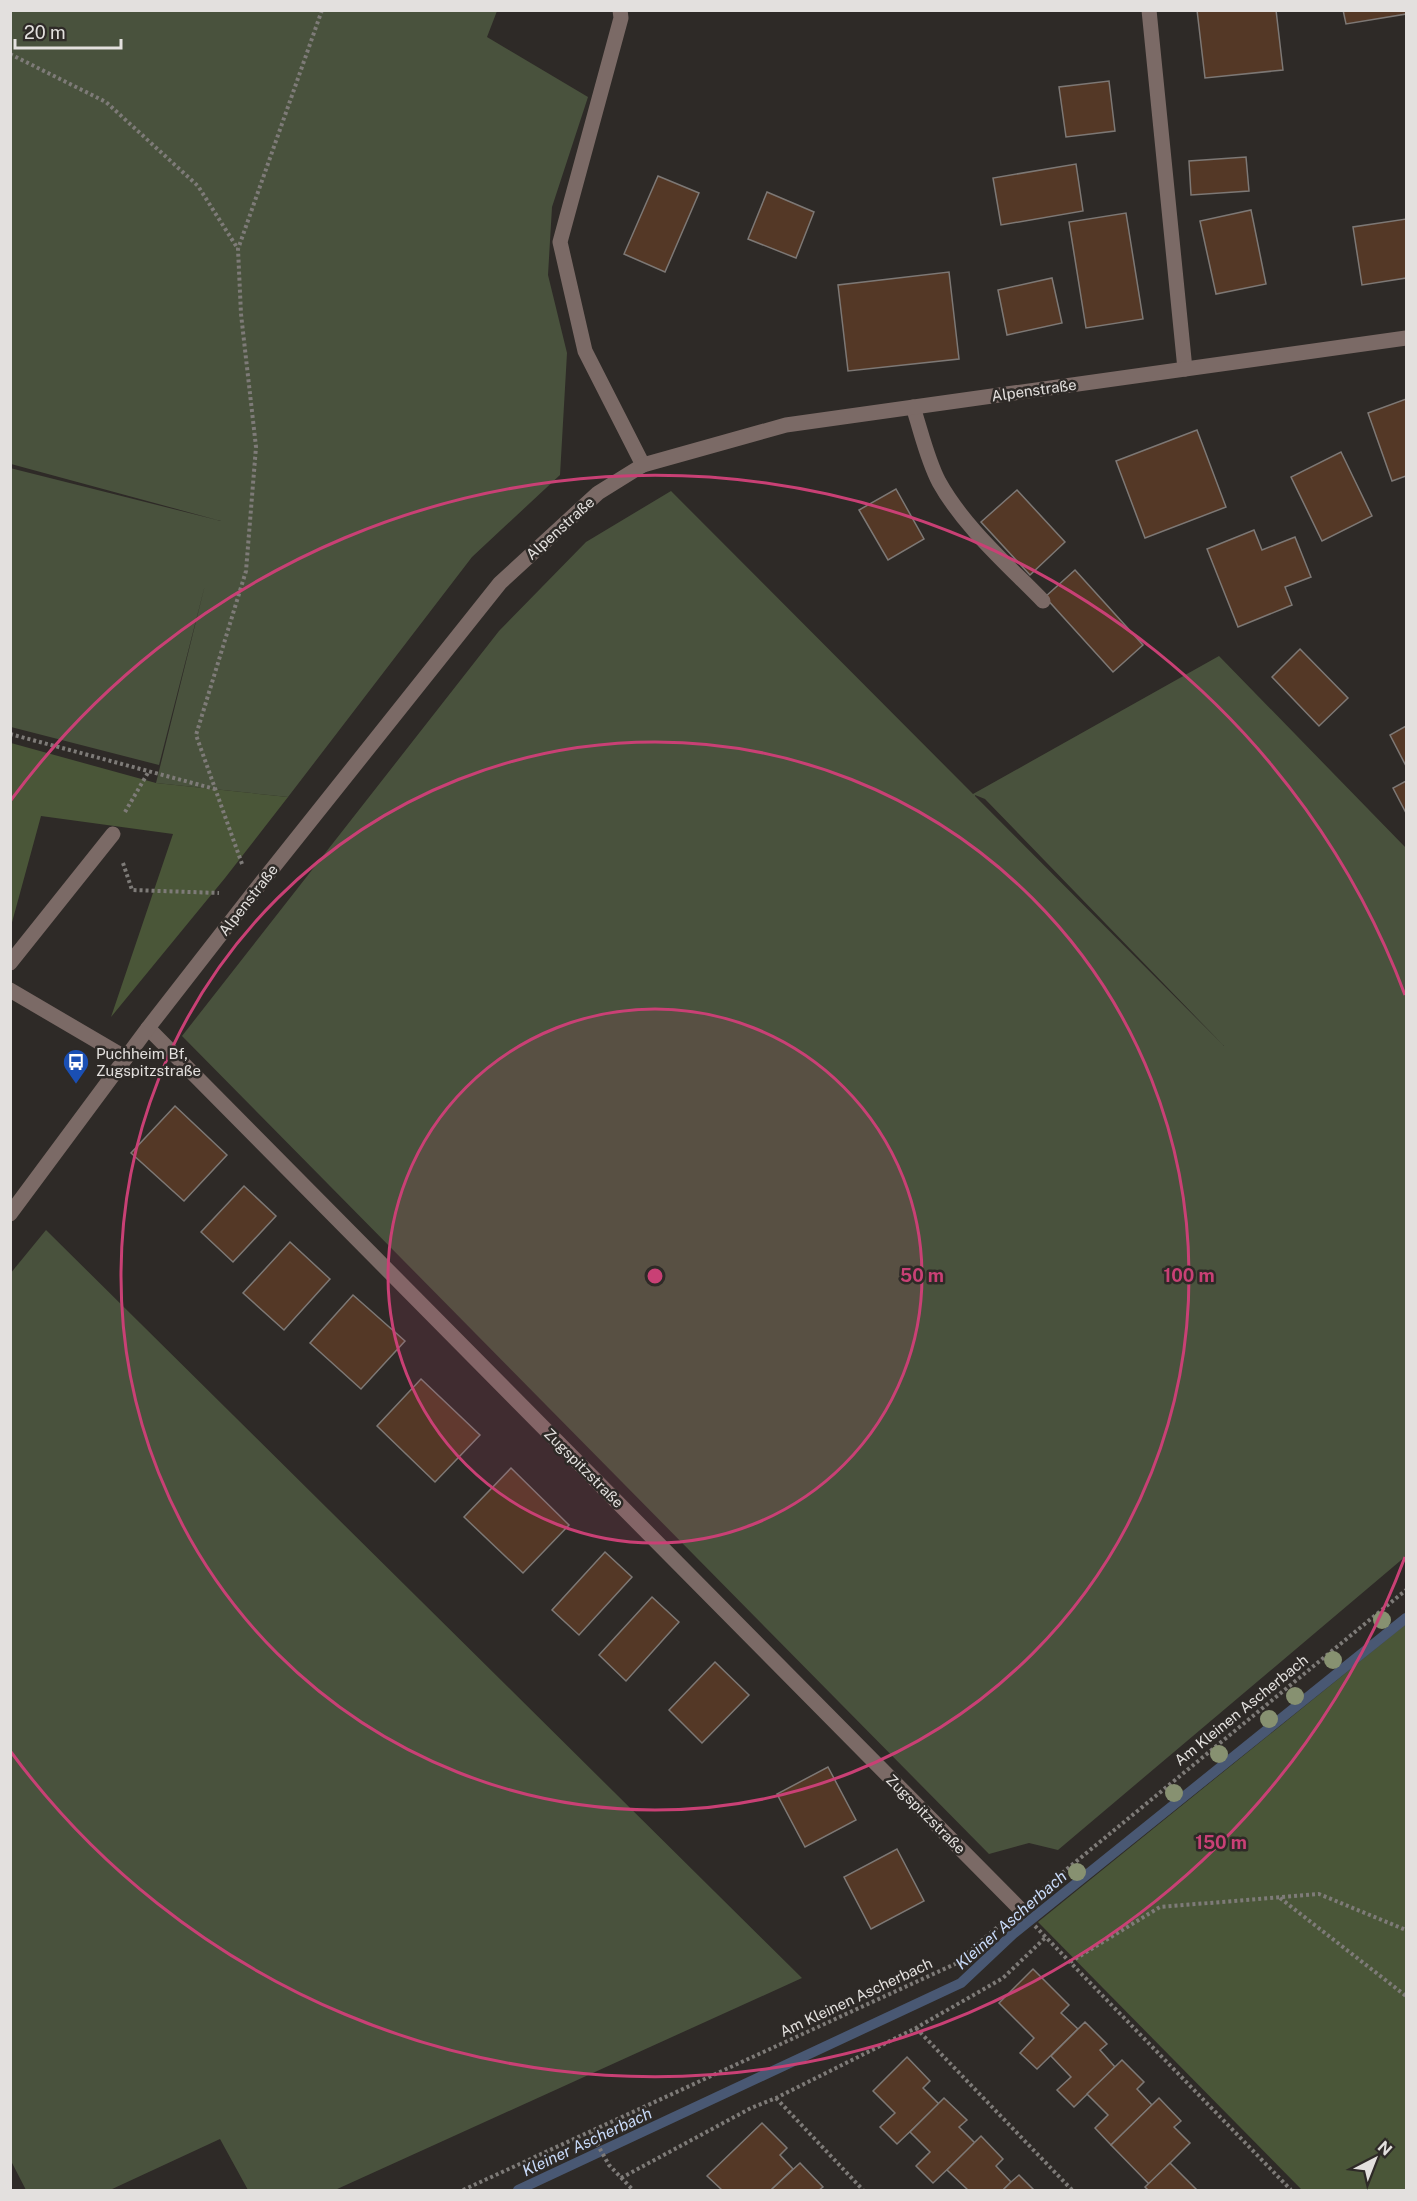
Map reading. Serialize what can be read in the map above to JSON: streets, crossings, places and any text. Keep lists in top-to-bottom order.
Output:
{
  "streets": {
    "street": ["Alpenstraße", "Zugspitzstraße"],
    "path": ["Am Kleinen Ascherbach"]
  },
  "crossings": [
    ["Alpenstraße", "Zugspitzstraße"],
    ["Zugspitzstraße", "Am Kleinen Ascherbach"]
  ],
  "water": ["Kleiner Ascherbach"],
  "places": {
    "bus stop": ["Puchheim Bf, Zugspitzstraße"]
  },
  "scale_bar": "20 m",
  "north": "top right",
  "rings": ["50 m", "100 m", "150 m"]
}
